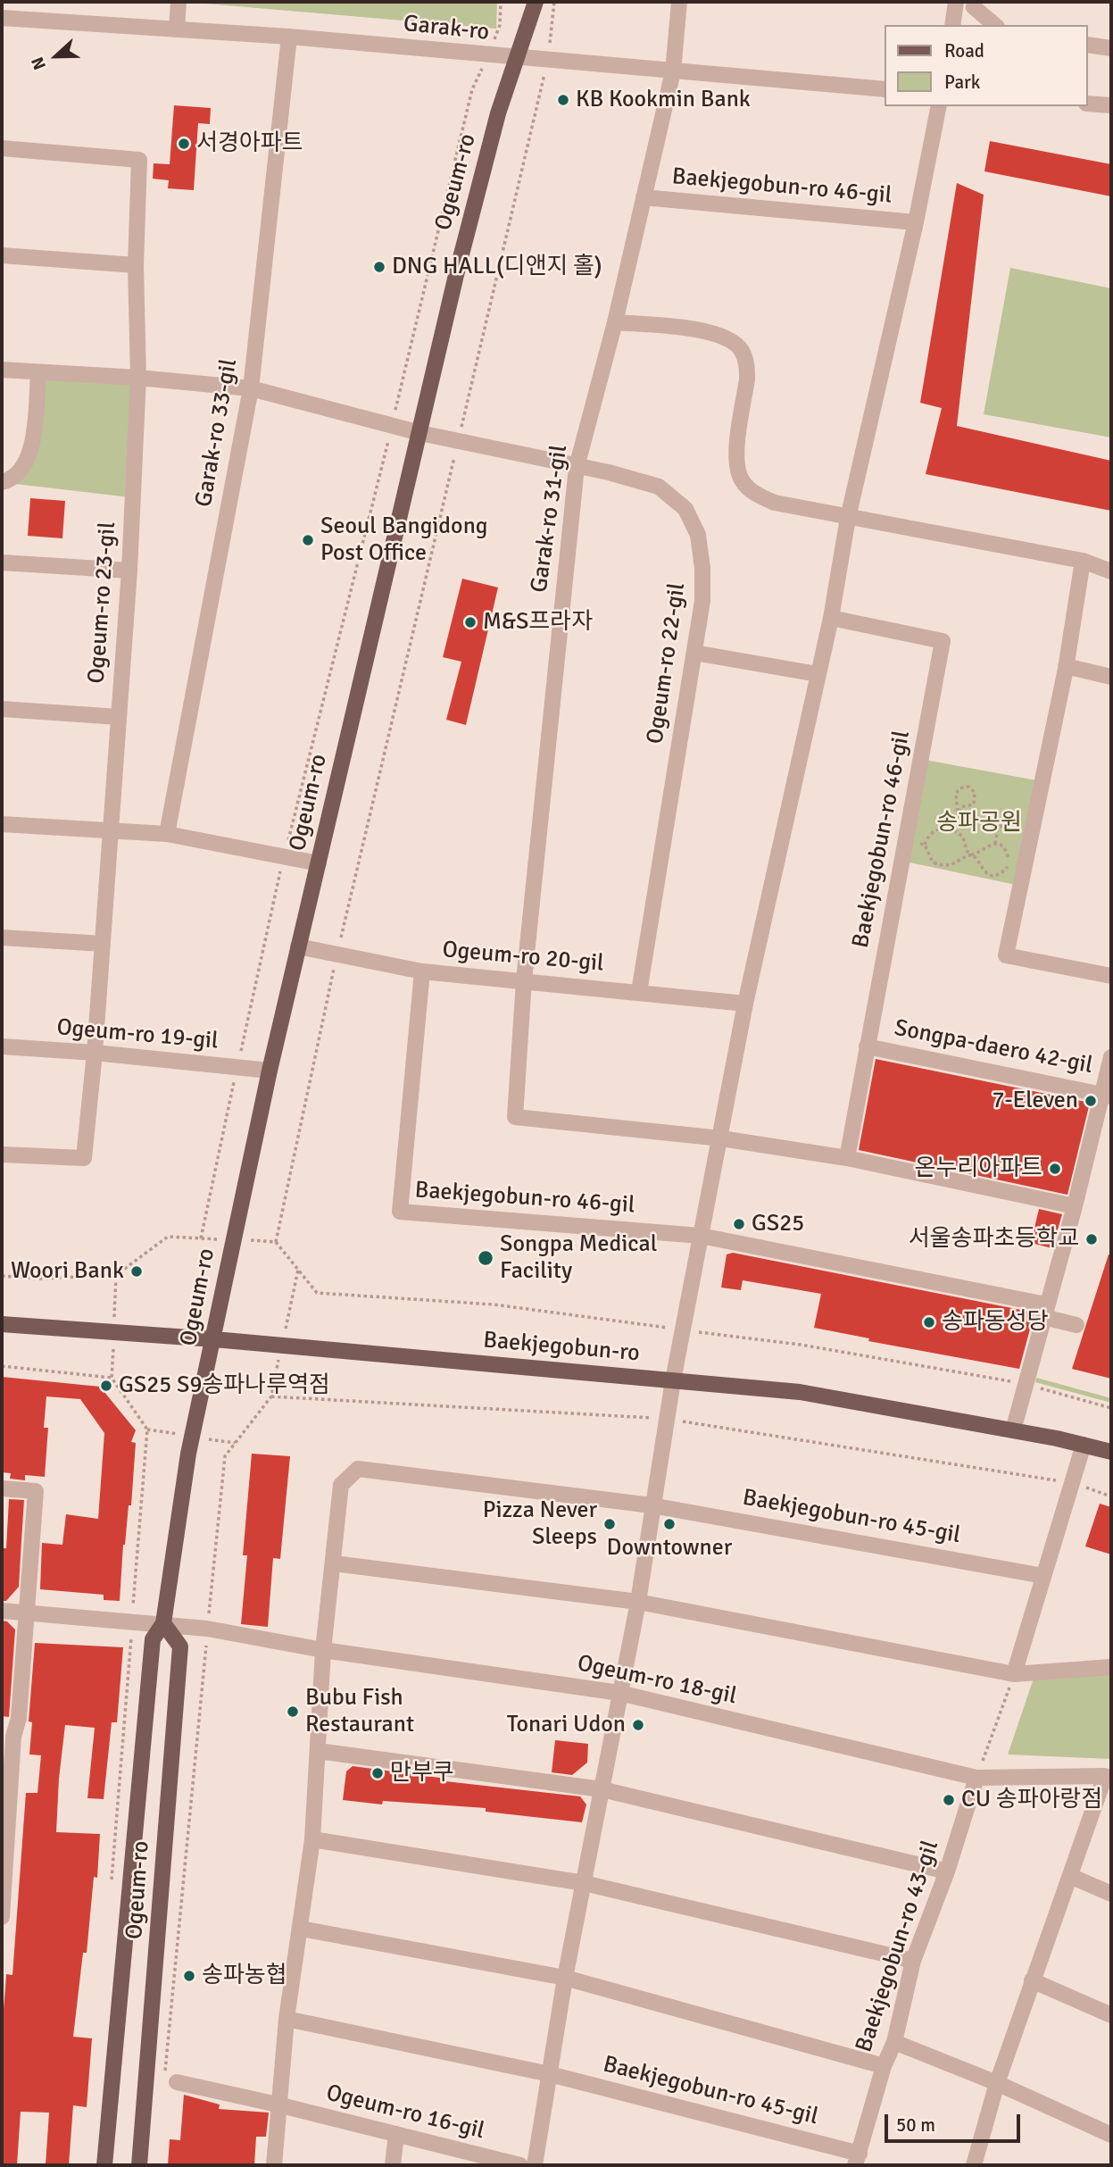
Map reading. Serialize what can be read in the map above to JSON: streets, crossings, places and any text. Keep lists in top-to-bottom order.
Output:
{
  "streets": {
    "main road": ["Ogeum-ro", "Baekjegobun-ro"],
    "street": [
      "Garak-ro",
      "Baekjegobun-ro 46-gil",
      "Garak-ro 33-gil",
      "Garak-ro 31-gil",
      "Ogeum-ro 23-gil",
      "Ogeum-ro 22-gil",
      "Ogeum-ro 20-gil",
      "Ogeum-ro 19-gil",
      "Songpa-daero 42-gil",
      "Baekjegobun-ro 45-gil",
      "Ogeum-ro 18-gil",
      "Baekjegobun-ro 43-gil",
      "Ogeum-ro 16-gil"
    ]
  },
  "crossings": [
    ["Garak-ro", "Ogeum-ro"],
    ["Garak-ro", "Garak-ro 33-gil"],
    ["Garak-ro", "Garak-ro 31-gil"],
    ["Ogeum-ro", "Ogeum-ro 22-gil"],
    ["Ogeum-ro", "Ogeum-ro 20-gil"],
    ["Ogeum-ro", "Ogeum-ro 19-gil"],
    ["Ogeum-ro", "Baekjegobun-ro"],
    ["Ogeum-ro", "Ogeum-ro 18-gil"],
    ["Baekjegobun-ro 46-gil", "Garak-ro 31-gil"],
    ["Baekjegobun-ro 46-gil", "Ogeum-ro 20-gil"],
    ["Baekjegobun-ro 46-gil", "Songpa-daero 42-gil"],
    ["Baekjegobun-ro 46-gil", "Baekjegobun-ro"],
    ["Garak-ro 31-gil", "Ogeum-ro 22-gil"],
    ["Garak-ro 31-gil", "Ogeum-ro 20-gil"],
    ["Ogeum-ro 23-gil", "Ogeum-ro 19-gil"],
    ["Ogeum-ro 22-gil", "Ogeum-ro 20-gil"],
    ["Baekjegobun-ro 45-gil", "Baekjegobun-ro 43-gil"],
    ["Ogeum-ro 18-gil", "Baekjegobun-ro 43-gil"]
  ],
  "parks": ["송파공원"],
  "places": [
    "KB Kookmin Bank",
    "서경아파트",
    "DNG HALL(디앤지 홀)",
    "Seoul Bangidong Post Office",
    "M&S프라자",
    "7-Eleven",
    "온누리아파트",
    "GS25",
    "서울송파초등학교",
    "Songpa Medical Facility",
    "Woori Bank",
    "송파동성당",
    "GS25 S9송파나루역점",
    "Pizza Never Sleeps",
    "Downtowner",
    "Bubu Fish Restaurant",
    "Tonari Udon",
    "만부쿠",
    "CU 송파아랑점",
    "송파농협"
  ],
  "legend": ["Road", "Park"],
  "scale_bar": "50 m",
  "north": "left"
}
